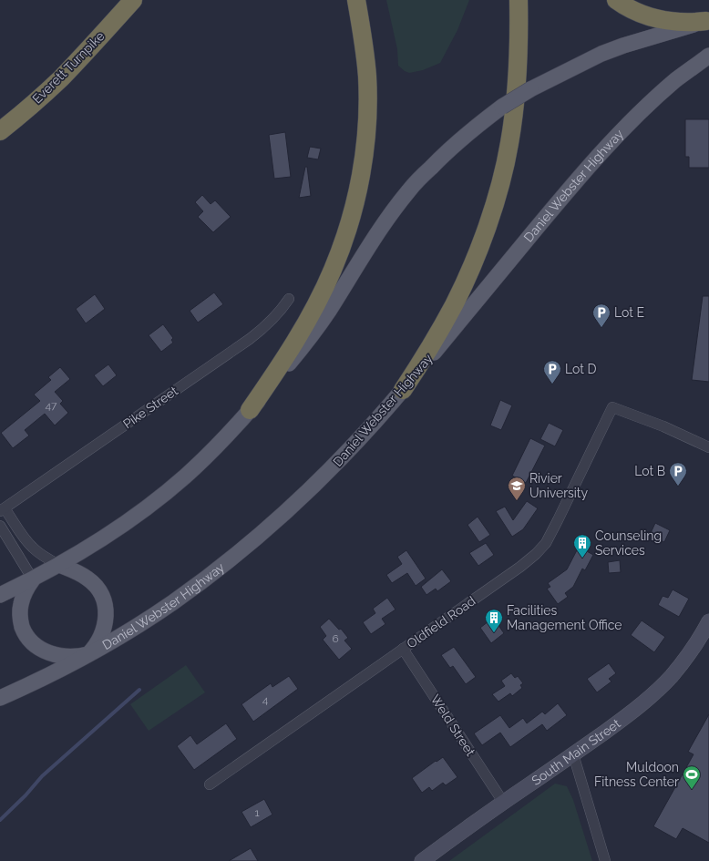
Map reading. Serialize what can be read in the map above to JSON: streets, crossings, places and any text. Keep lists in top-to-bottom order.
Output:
{
  "streets": {
    "highway": ["Everett Turnpike"],
    "main road": ["Daniel Webster Highway"],
    "street": [
      "Pike Street",
      "Oldfield Road",
      "Weld Street",
      "South Main Street"
    ]
  },
  "crossings": [
    ["Daniel Webster Highway", "Pike Street"],
    ["Oldfield Road", "Weld Street"],
    ["Weld Street", "South Main Street"]
  ],
  "places": {
    "parking": ["Lot E", "Lot D", "Lot B"],
    "school or university": ["Rivier University"],
    "building": ["Counseling Services", "Facilities Management Office"],
    "sports": ["Muldoon Fitness Center"]
  },
  "house_numbers": [
    "47",
    "6",
    "4",
    "1"
  ]
}
